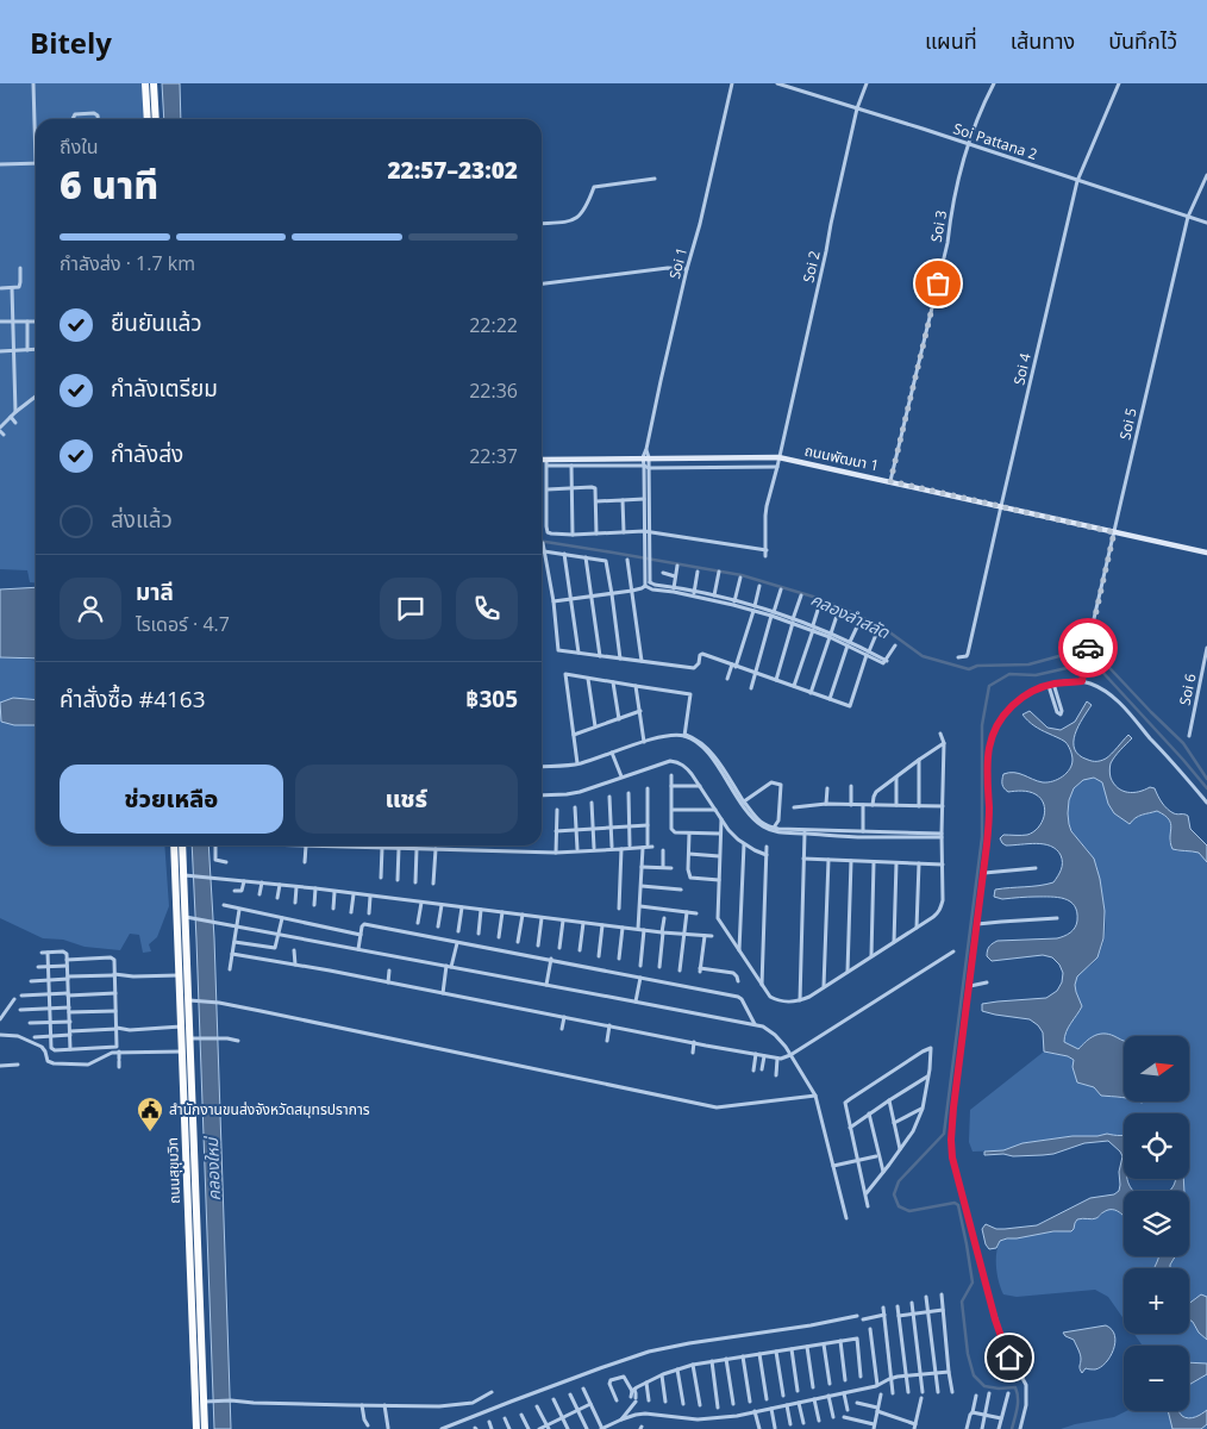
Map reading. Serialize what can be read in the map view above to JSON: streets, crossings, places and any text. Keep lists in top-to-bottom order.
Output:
{
  "streets": {
    "highway": ["ถนนสุขุมวิท"],
    "main road": ["ถนนพัฒนา 1"],
    "street": [
      "Soi Pattana 2",
      "Soi 3",
      "Soi 1",
      "Soi 2",
      "Soi 4",
      "Soi 5",
      "Soi 6"
    ]
  },
  "crossings": [
    ["Soi Pattana 2", "Soi 3"],
    ["Soi Pattana 2", "Soi 2"],
    ["Soi Pattana 2", "Soi 4"],
    ["Soi Pattana 2", "Soi 5"],
    ["Soi 3", "ถนนพัฒนา 1"],
    ["Soi 1", "ถนนพัฒนา 1"],
    ["Soi 2", "ถนนพัฒนา 1"],
    ["Soi 4", "ถนนพัฒนา 1"],
    ["Soi 5", "ถนนพัฒนา 1"]
  ],
  "water": ["คลองลำสลัด", "คลองใหม่"],
  "places": {
    "public building": ["สำนักงานขนส่งจังหวัดสมุทรปราการ"]
  },
  "north": "right",
  "page": {
    "header": "Bitely",
    "nav": ["แผนที่", "เส้นทาง", "บันทึกไว้"],
    "heading": ["6 นาที", "ถึงใน", "22:57–23:02"],
    "panel": [
      "มาลี",
      "ไรเดอร์ · 4.7",
      "คำสั่งซื้อ #4163",
      "฿305"
    ],
    "bar": "กำลังส่ง · 1.7 km",
    "list": [
      ["ยืนยันแล้ว", "22:22"],
      ["กำลังเตรียม", "22:36"],
      ["กำลังส่ง", "22:37"],
      "ส่งแล้ว"
    ],
    "buttons": ["ช่วยเหลือ", "แชร์"],
    "map_buttons": ["+", "−"]
  }
}
